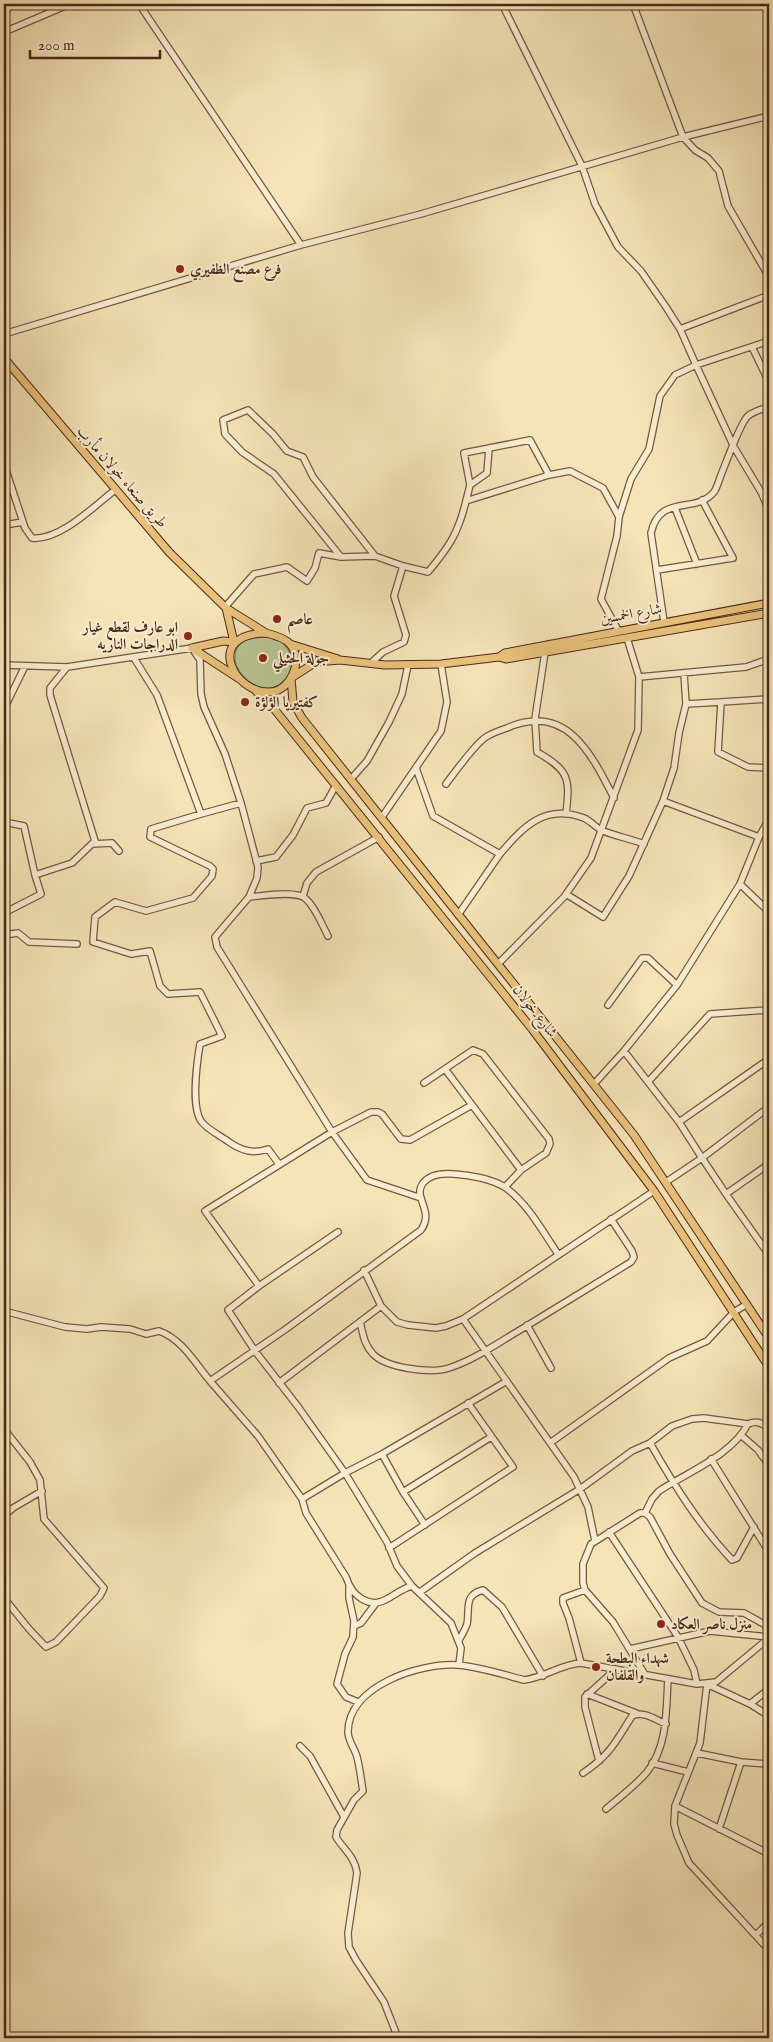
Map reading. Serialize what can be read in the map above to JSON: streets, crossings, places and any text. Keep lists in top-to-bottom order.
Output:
{
  "streets": {
    "main road": ["طريق صنعاء خولان مأرب", "شارع الخمسين", "شارع خولان"]
  },
  "crossings": [
    ["طريق صنعاء خولان مأرب", "شارع الخمسين"],
    ["طريق صنعاء خولان مأرب", "شارع خولان"],
    ["شارع الخمسين", "شارع خولان"]
  ],
  "places": [
    "فرع مصنع الظفيري",
    "عاصم",
    "ابو عارف لقطع غيار الدراجات الناريه",
    "جولة الحثيلي",
    "كفتيريا الؤلؤة",
    "منزل ناصر العكاد",
    "شهداء البطحة والقلفان"
  ],
  "scale_bar": "200 m"
}
